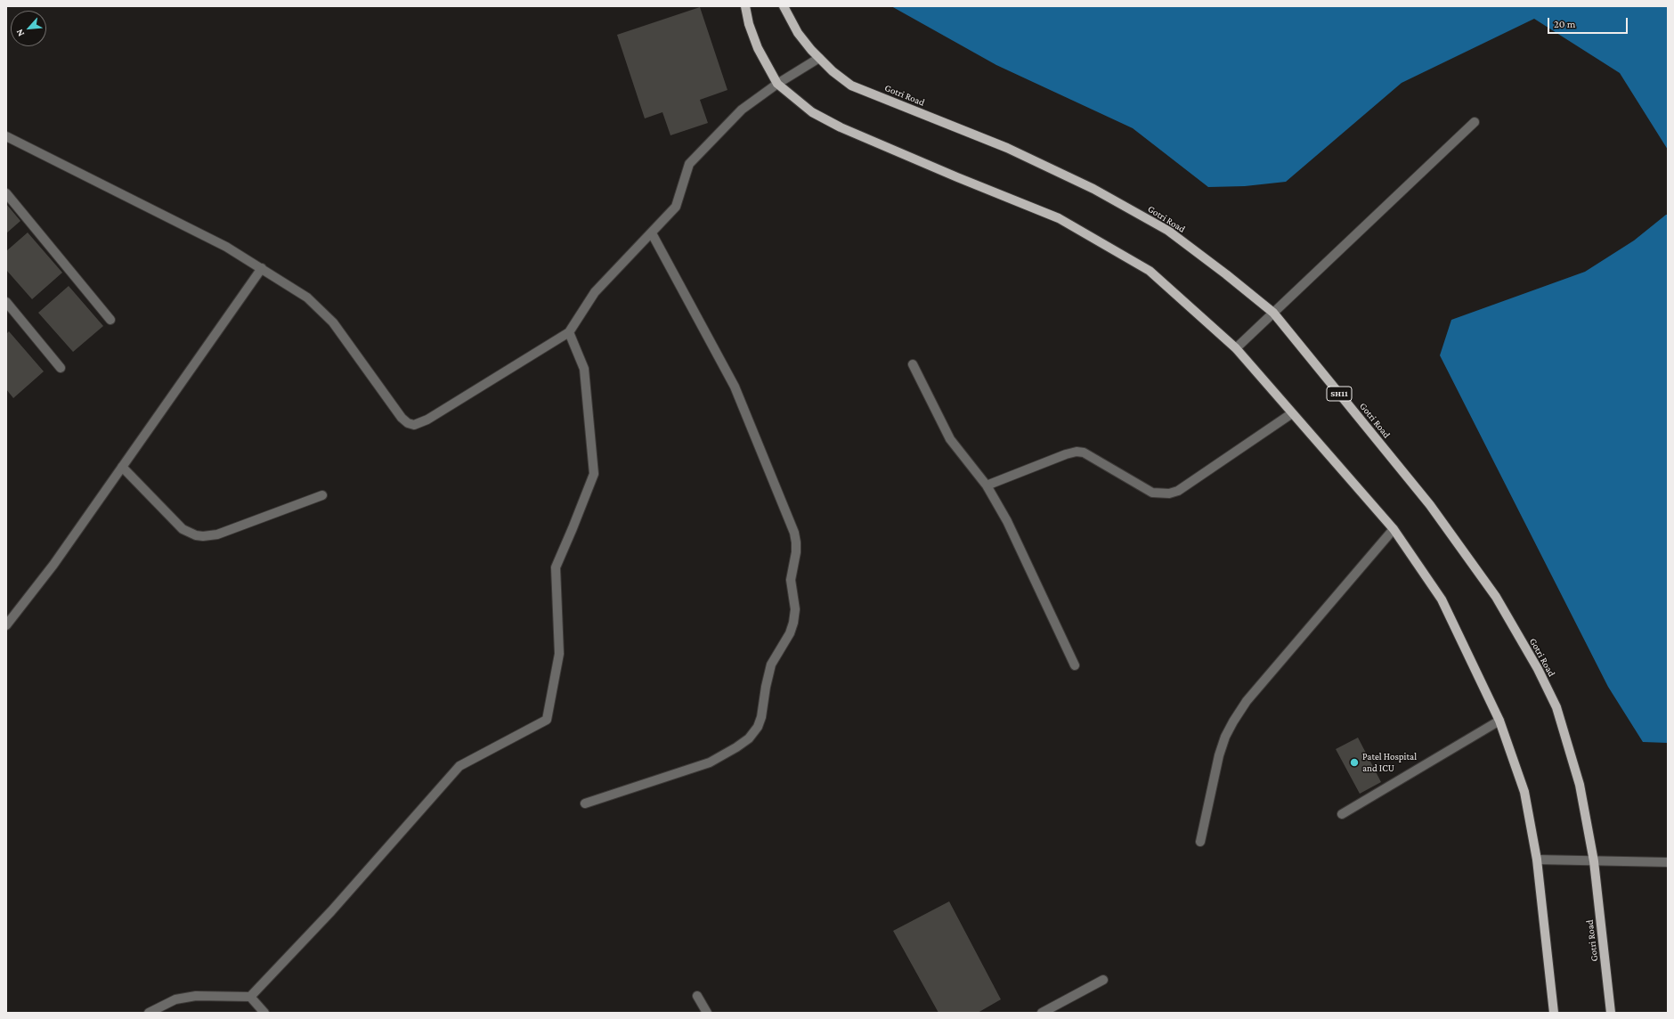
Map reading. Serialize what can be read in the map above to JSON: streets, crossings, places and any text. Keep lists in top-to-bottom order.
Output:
{
  "streets": {
    "main road": ["Gotri Road", "SH11"]
  },
  "places": ["Patel Hospital and ICU"],
  "scale_bar": "20 m",
  "north": "bottom left"
}
